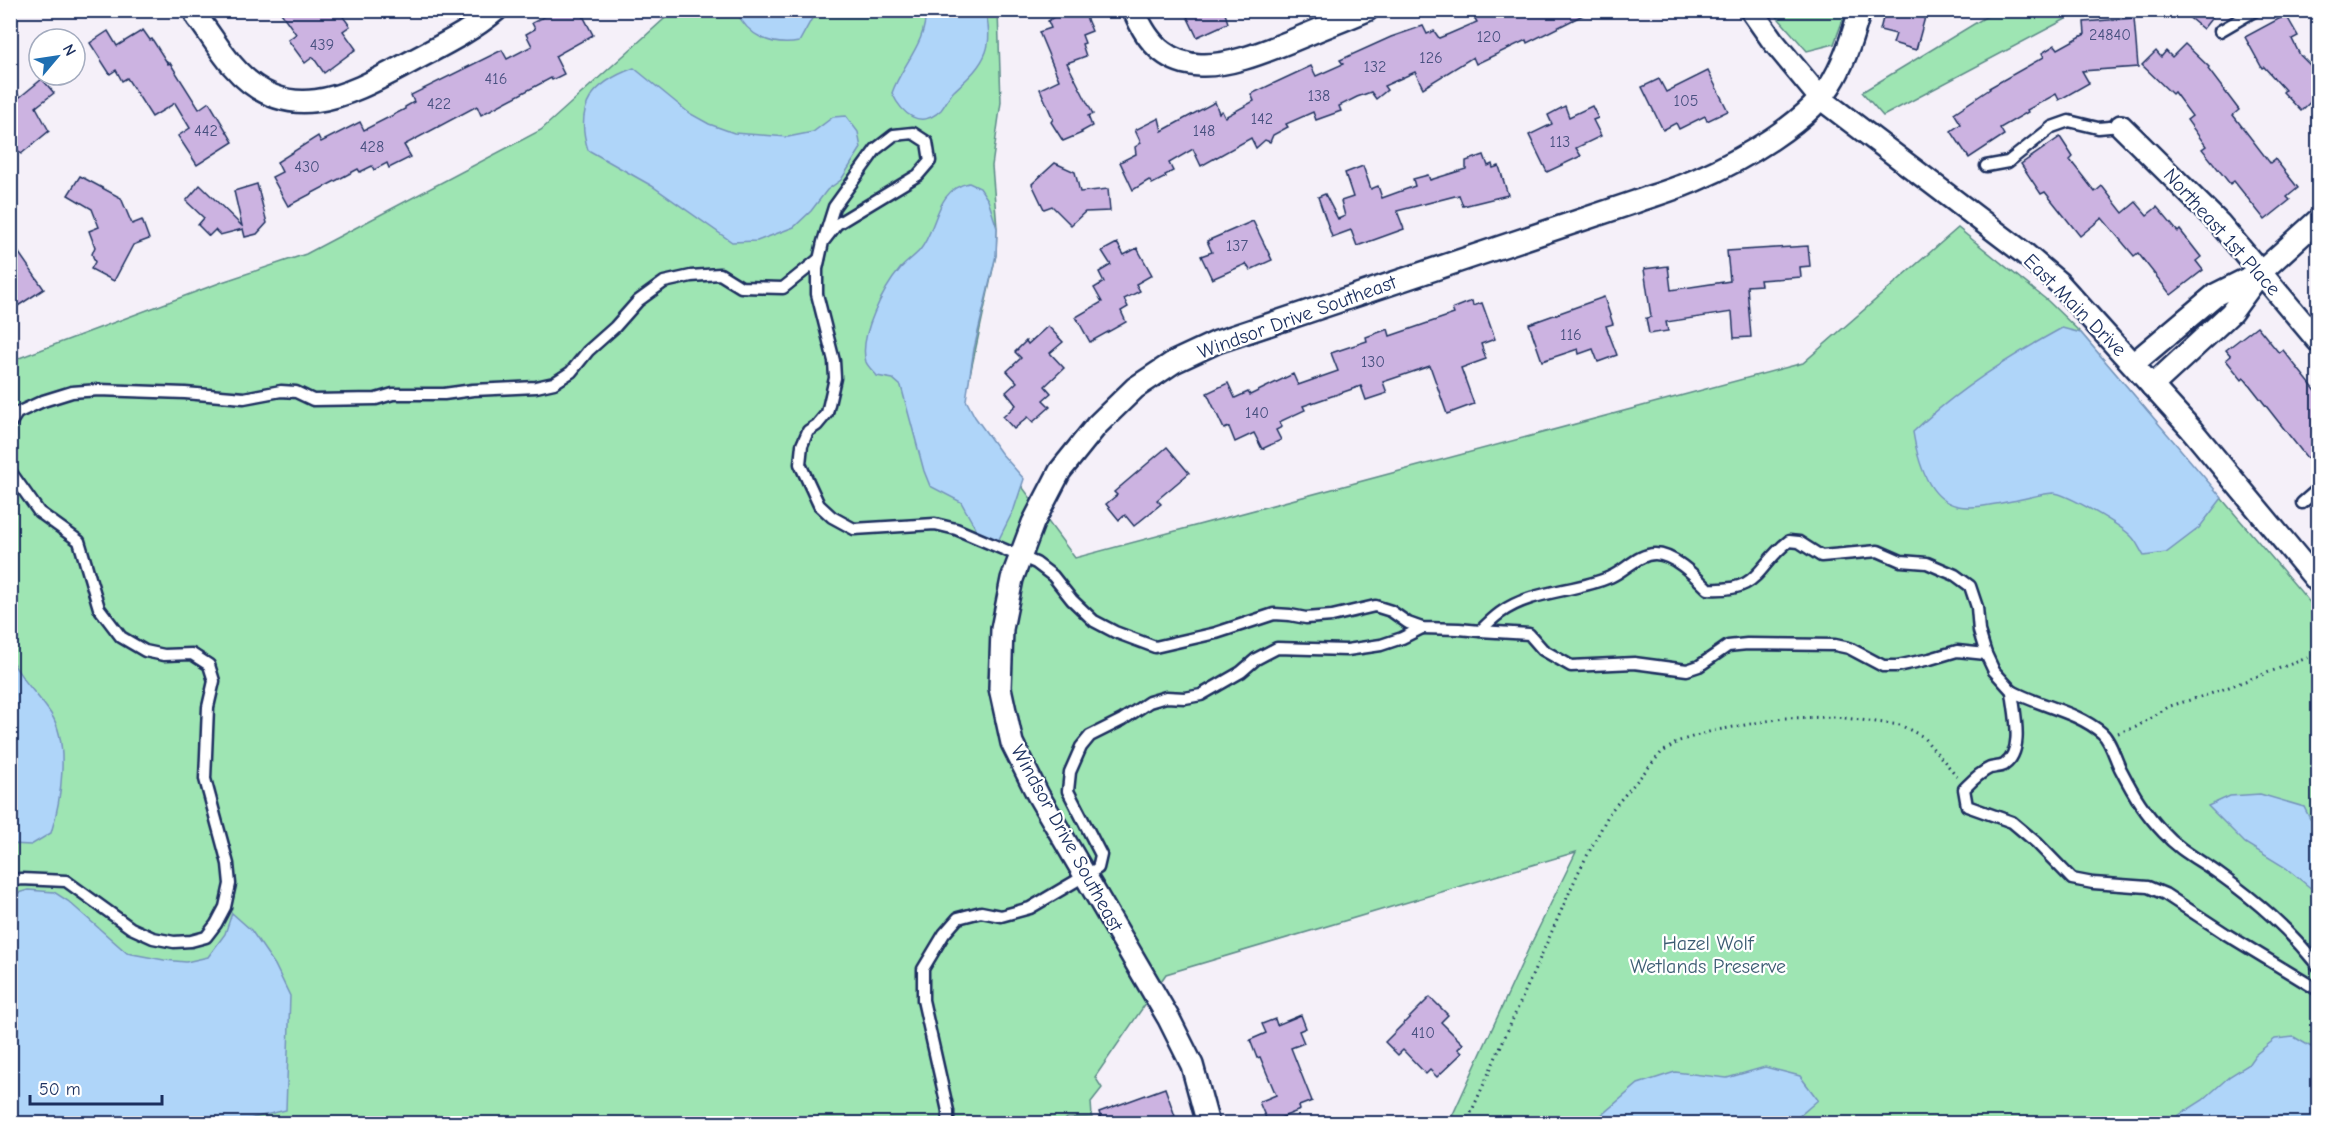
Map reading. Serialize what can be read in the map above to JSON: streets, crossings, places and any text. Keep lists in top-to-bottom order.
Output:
{
  "streets": {
    "street": ["Northeast 1st Place", "East Main Drive", "Windsor Drive Southeast"]
  },
  "crossings": [
    ["East Main Drive", "Windsor Drive Southeast"]
  ],
  "parks": ["Hazel Wolf Wetlands Preserve"],
  "house_numbers": [
    "24840",
    "120",
    "439",
    "126",
    "132",
    "416",
    "138",
    "105",
    "422",
    "142",
    "442",
    "148",
    "113",
    "428",
    "430",
    "137",
    "116",
    "130",
    "140",
    "410"
  ],
  "scale_bar": "50 m",
  "north": "top right"
}
